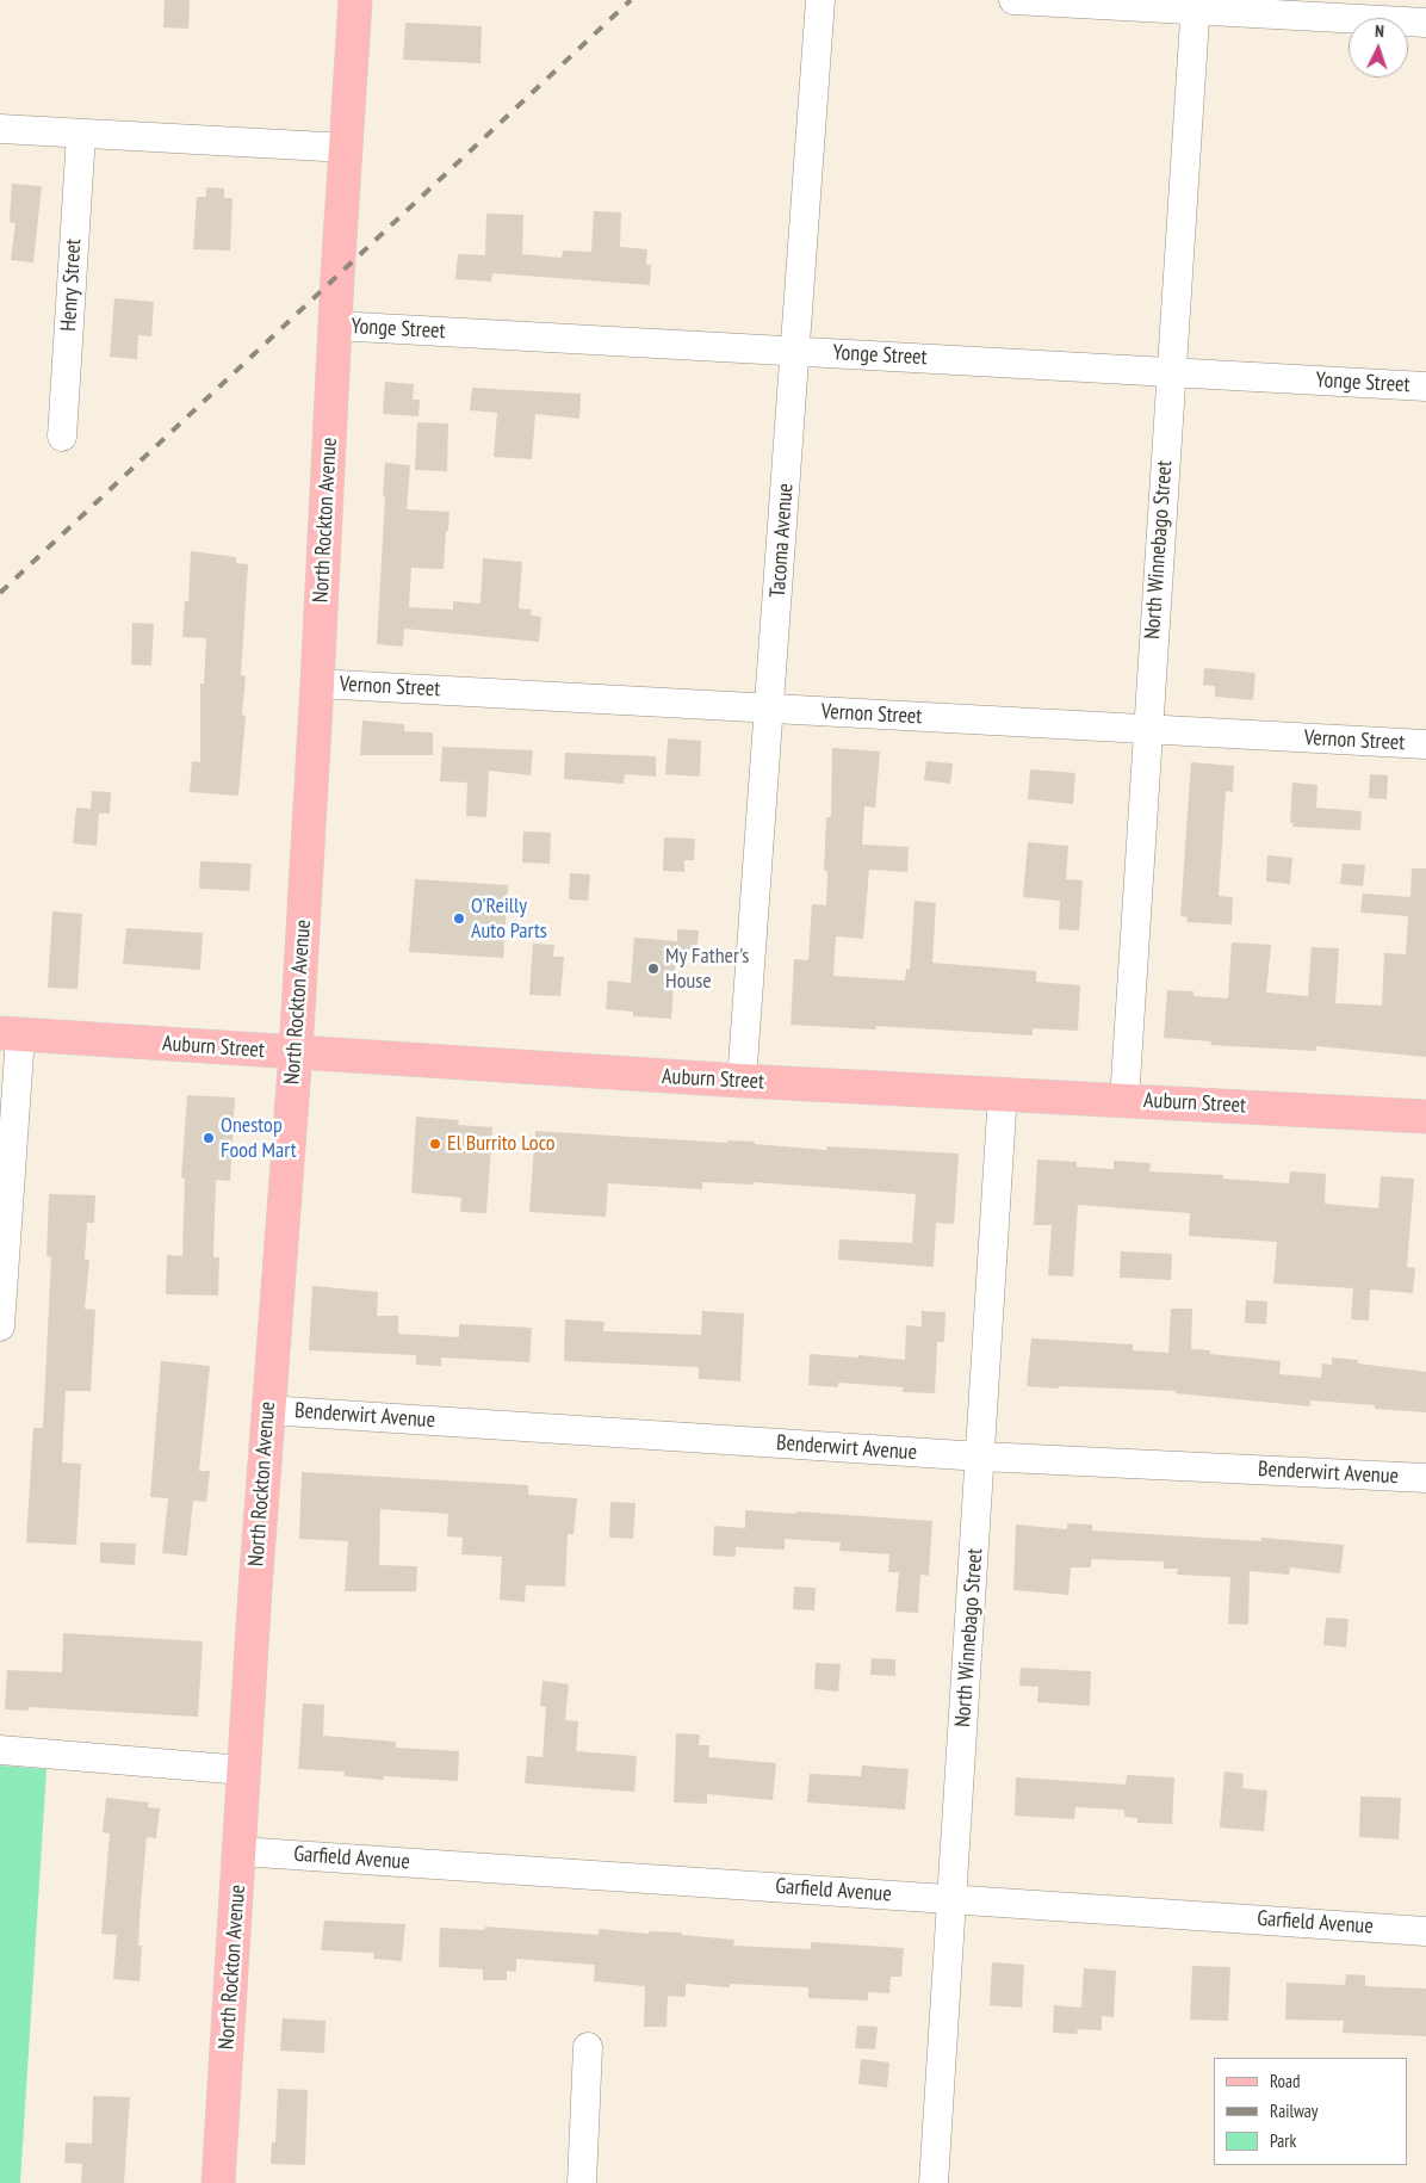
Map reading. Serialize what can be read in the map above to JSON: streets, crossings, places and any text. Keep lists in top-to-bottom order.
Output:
{
  "streets": {
    "main road": ["North Rockton Avenue", "Auburn Street"],
    "street": [
      "Henry Street",
      "Yonge Street",
      "Tacoma Avenue",
      "North Winnebago Street",
      "Vernon Street",
      "Benderwirt Avenue",
      "Garfield Avenue"
    ]
  },
  "crossings": [
    ["Yonge Street", "North Rockton Avenue"],
    ["Yonge Street", "Tacoma Avenue"],
    ["Yonge Street", "North Winnebago Street"],
    ["North Rockton Avenue", "Vernon Street"],
    ["North Rockton Avenue", "Auburn Street"],
    ["North Rockton Avenue", "Benderwirt Avenue"],
    ["North Rockton Avenue", "Garfield Avenue"],
    ["Tacoma Avenue", "Vernon Street"],
    ["Tacoma Avenue", "Auburn Street"],
    ["North Winnebago Street", "Vernon Street"],
    ["North Winnebago Street", "Auburn Street"],
    ["North Winnebago Street", "Benderwirt Avenue"],
    ["North Winnebago Street", "Garfield Avenue"]
  ],
  "places": [
    "O'Reilly Auto Parts",
    "My Father's House",
    "Onestop Food Mart",
    "El Burrito Loco"
  ],
  "legend": ["Road", "Railway", "Park"],
  "north": "top"
}
